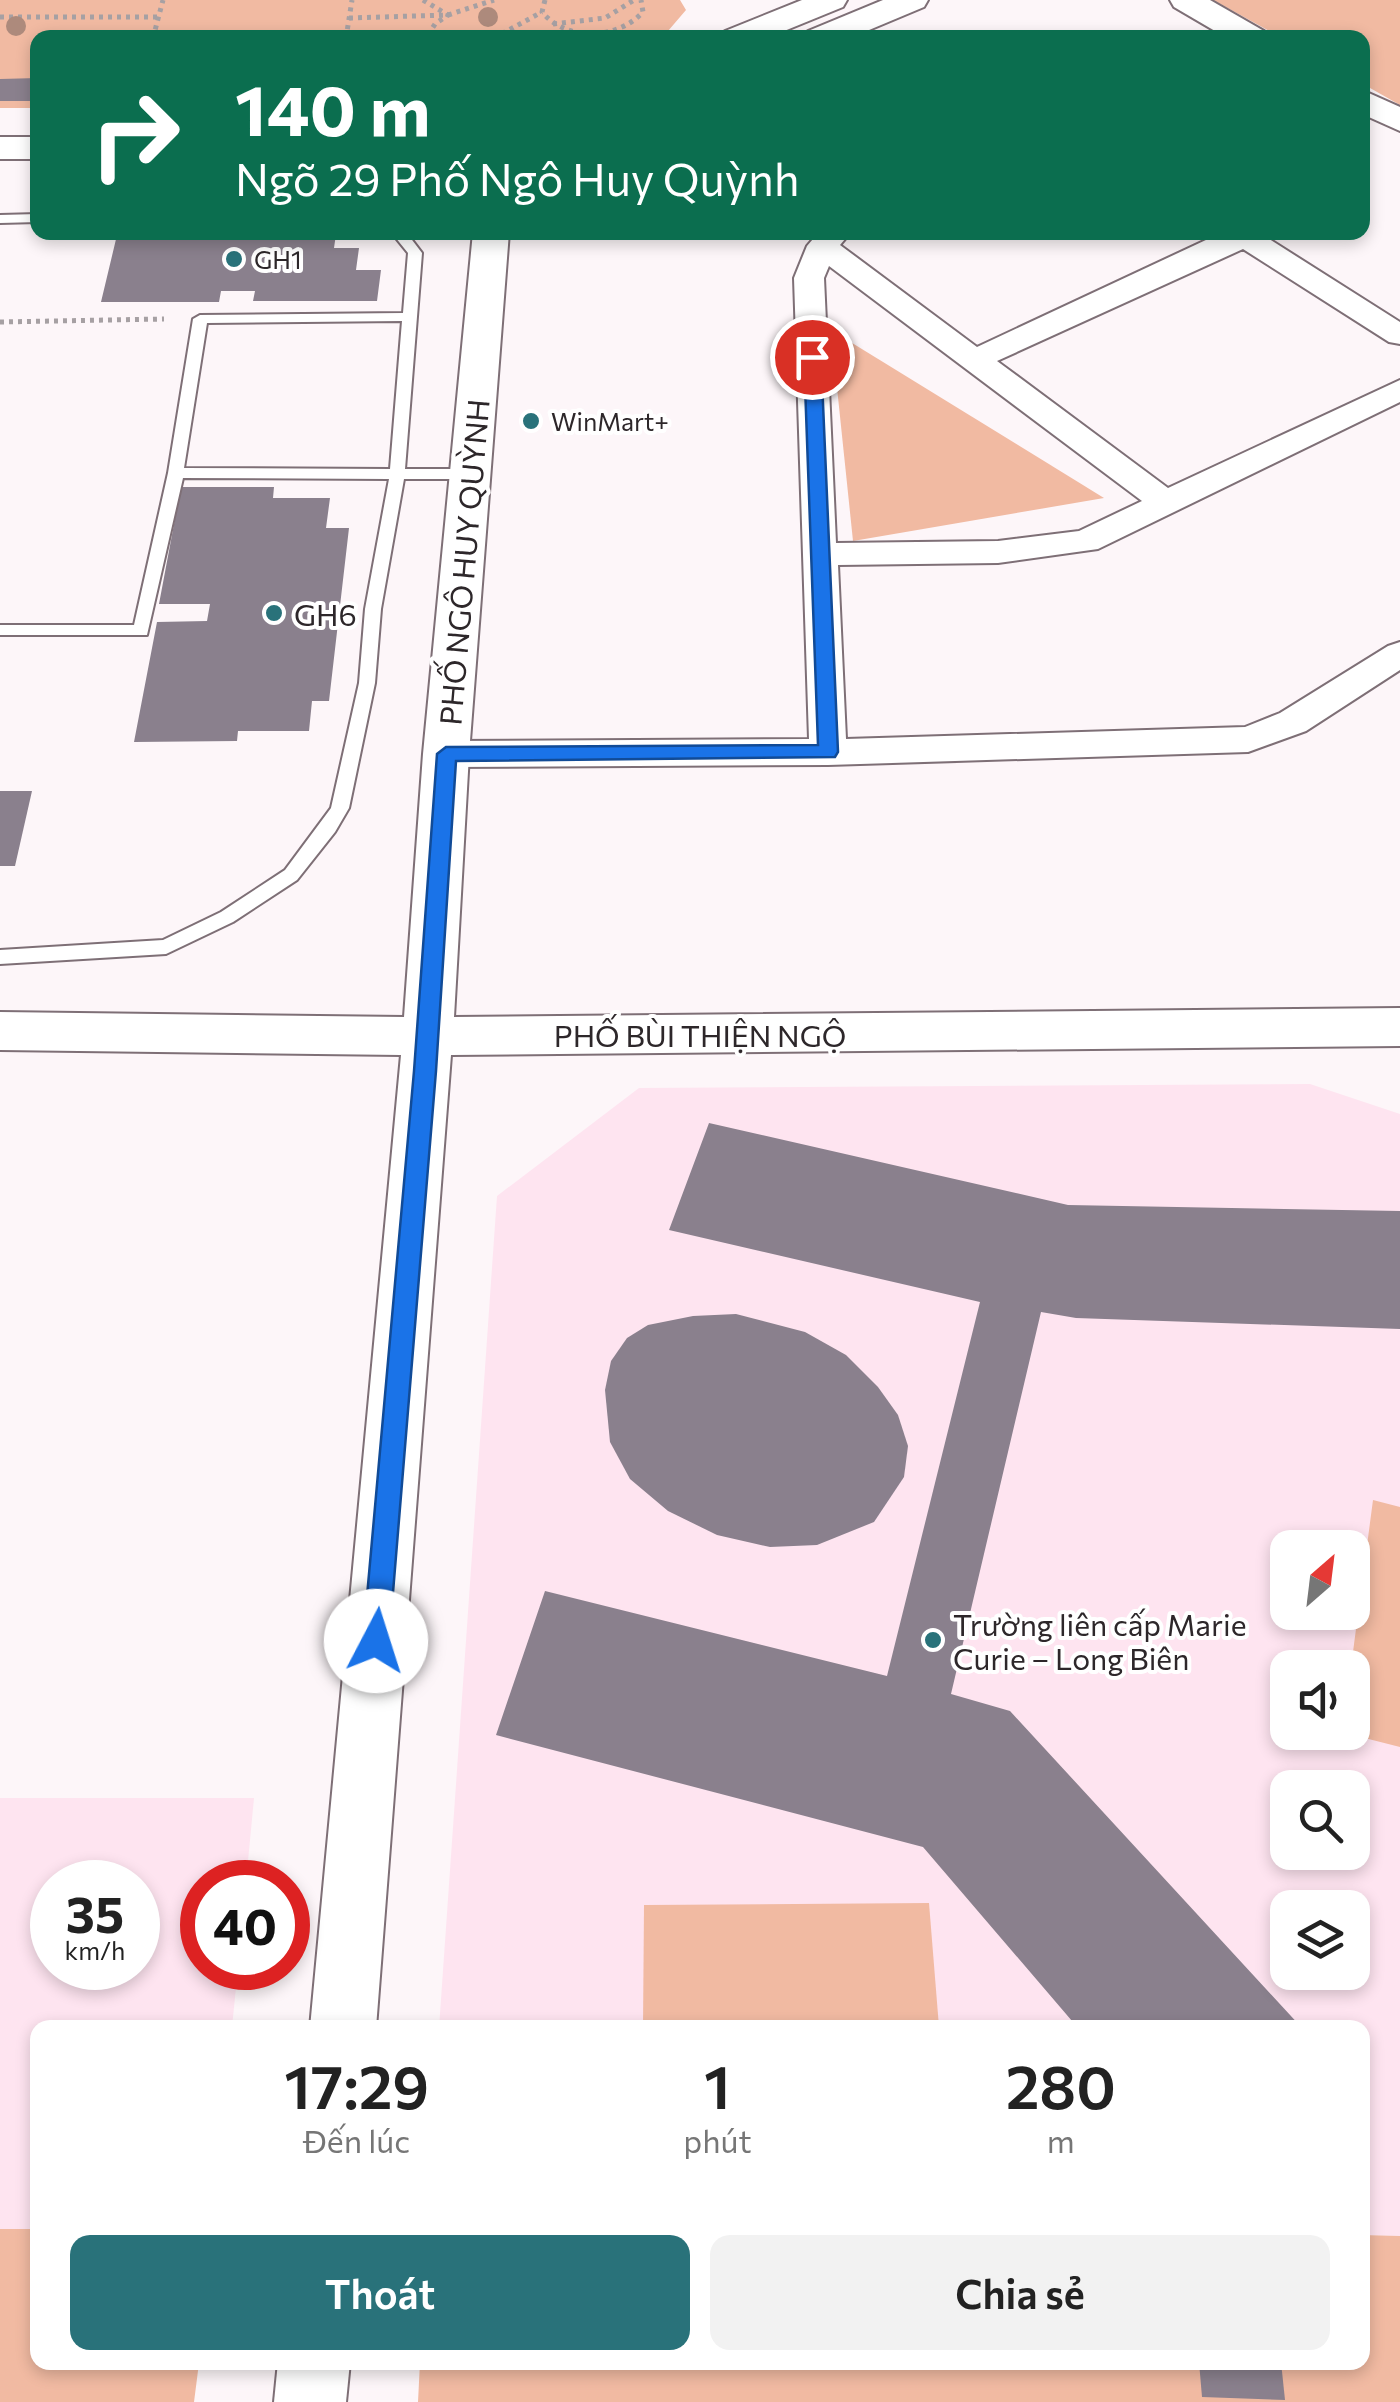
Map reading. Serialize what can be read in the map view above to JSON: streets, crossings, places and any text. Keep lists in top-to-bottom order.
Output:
{
  "streets": {
    "street": ["PHỐ NGÔ HUY QUỲNH", "PHỐ BÙI THIỆN NGỘ"]
  },
  "crossings": [
    ["PHỐ NGÔ HUY QUỲNH", "PHỐ BÙI THIỆN NGỘ"]
  ],
  "places": [
    "GH1",
    "WinMart+",
    "GH6",
    "Trường liên cấp Marie Curie – Long Biên"
  ],
  "north": "top right",
  "page": {
    "turn": ["140 m", "Ngõ 29 Phố Ngô Huy Quỳnh"],
    "speed": "35 km/h",
    "limit": "40",
    "eta": [
      "17:29",
      "Đến lúc",
      "1",
      "phút",
      "280",
      "m"
    ],
    "buttons": ["Thoát", "Chia sẻ"]
  }
}
